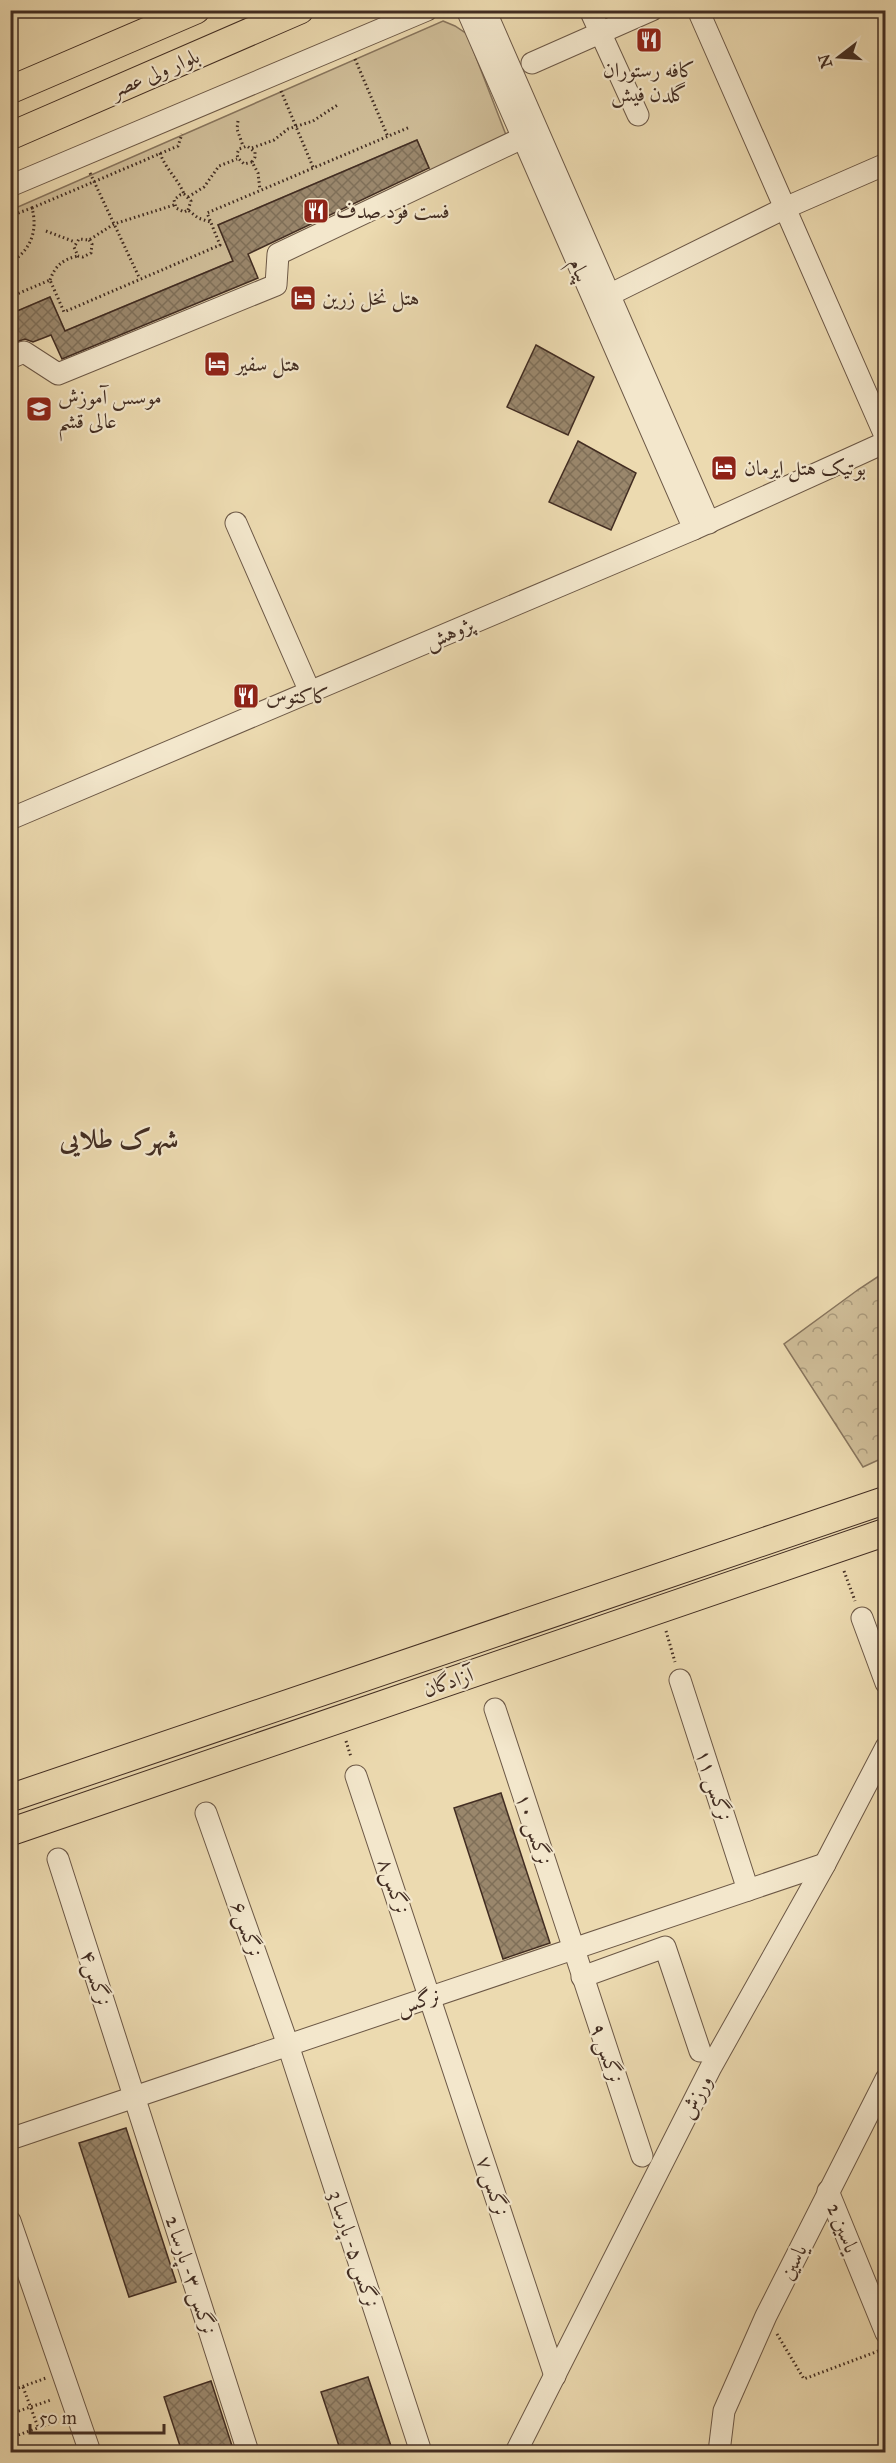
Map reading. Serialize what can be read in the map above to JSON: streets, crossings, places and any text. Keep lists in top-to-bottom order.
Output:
{
  "streets": {
    "main road": ["بلوار ولی عصر", "آزادگان"],
    "street": [
      "پیام",
      "پژوهش",
      "نرگس ۱۱",
      "نرگس ۱۰",
      "نرگس۸",
      "نرگس۶",
      "نرگس۴",
      "نرگس",
      "نرگس ۹",
      "ورزش",
      "نرگس ۷",
      "یاسین 2",
      "نرگس ۵- پارسا 3",
      "یاسین",
      "نرگس ۳- پارسا 2"
    ]
  },
  "crossings": [
    ["پیام", "پژوهش"],
    ["نرگس ۱۱", "نرگس"],
    ["نرگس ۱۰", "نرگس"],
    ["نرگس ۱۰", "نرگس ۹"],
    ["نرگس۸", "نرگس"],
    ["نرگس۸", "نرگس ۷"],
    ["نرگس۶", "نرگس"],
    ["نرگس۶", "نرگس ۵- پارسا 3"],
    ["نرگس۴", "نرگس"],
    ["نرگس۴", "نرگس ۳- پارسا 2"],
    ["نرگس", "نرگس ۹"],
    ["نرگس", "ورزش"],
    ["نرگس", "نرگس ۷"],
    ["نرگس", "نرگس ۵- پارسا 3"],
    ["نرگس", "نرگس ۳- پارسا 2"],
    ["ورزش", "نرگس ۷"],
    ["یاسین 2", "یاسین"]
  ],
  "districts": ["شهرک طلایی"],
  "places": {
    "restaurant": ["کافه رستوران گلدن فیش", "فست فود صدف", "کاکتوس"],
    "hotel": ["هتل نخل زرین", "هتل سفیر", "بوتیک هتل ایرمان"],
    "school or university": ["موسس آموزش عالی قشم"]
  },
  "scale_bar": "50 m",
  "north": "left"
}
